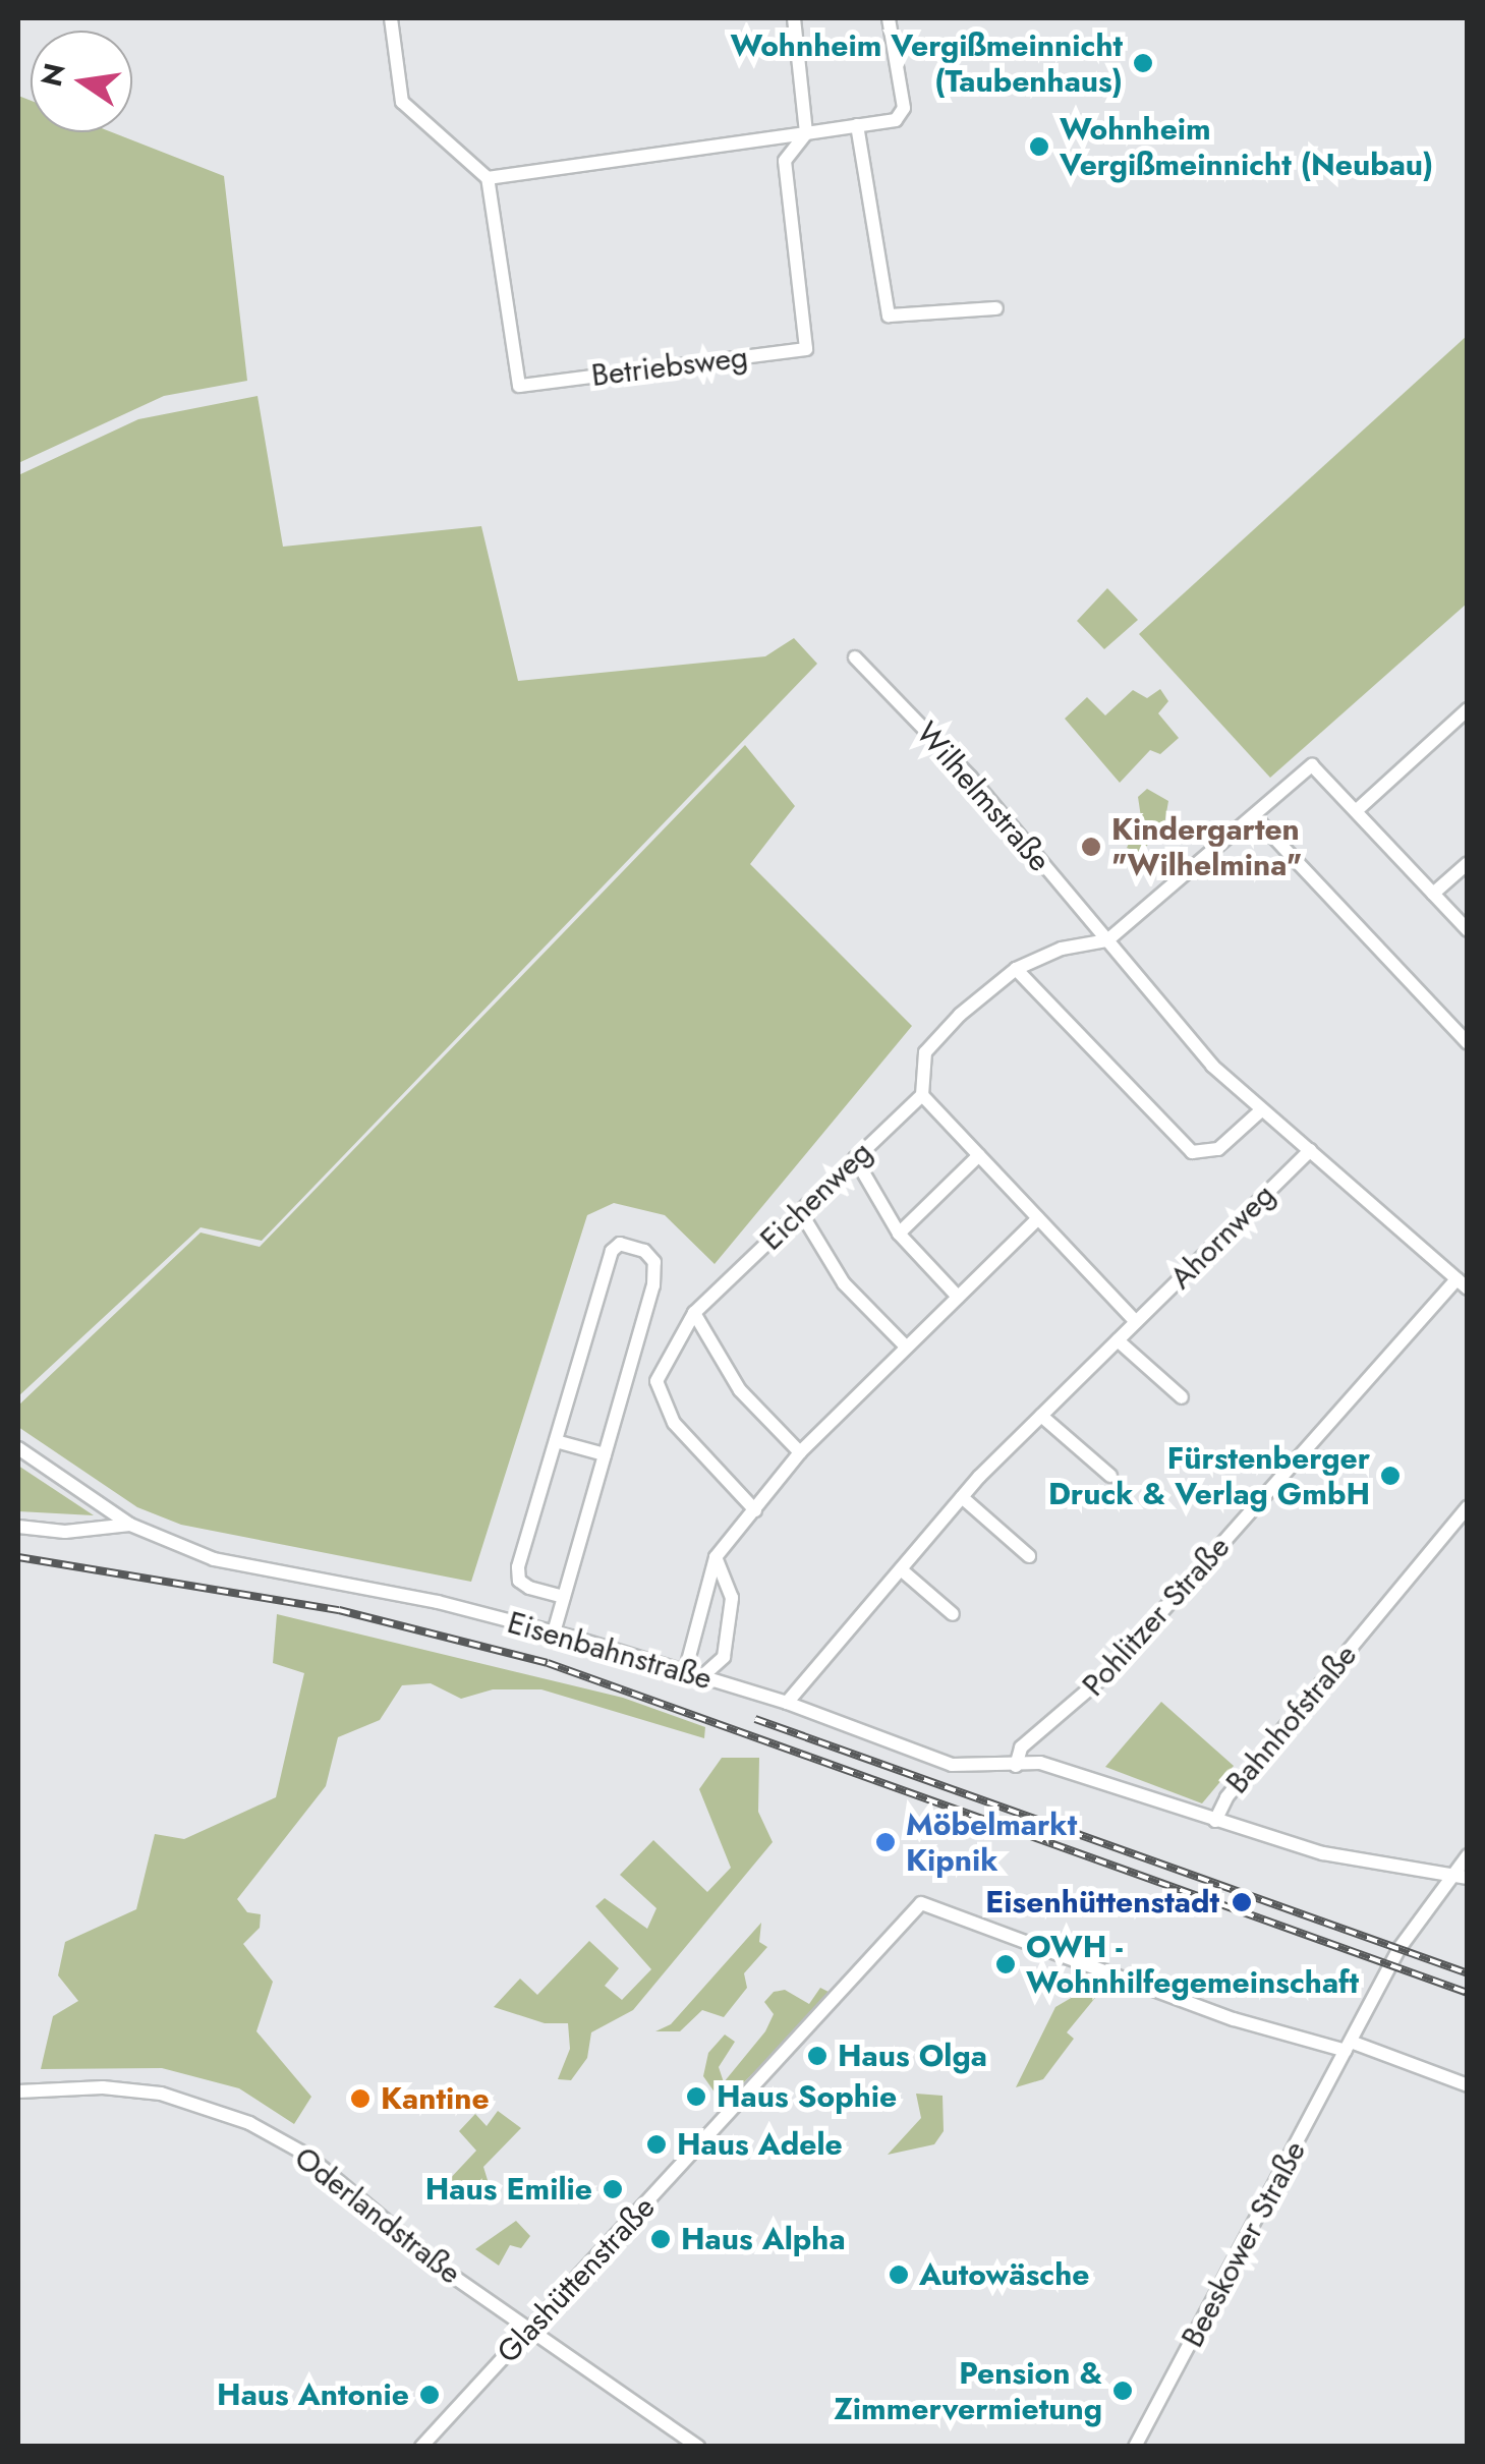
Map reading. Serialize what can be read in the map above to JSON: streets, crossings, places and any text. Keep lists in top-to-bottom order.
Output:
{
  "streets": {
    "street": [
      "Betriebsweg",
      "Wilhelmstraße",
      "Eichenweg",
      "Ahornweg",
      "Pohlitzer Straße",
      "Eisenbahnstraße",
      "Bahnhofstraße",
      "Oderlandstraße",
      "Beeskower Straße",
      "Glashüttenstraße"
    ]
  },
  "crossings": [
    ["Wilhelmstraße", "Ahornweg"],
    ["Wilhelmstraße", "Pohlitzer Straße"],
    ["Ahornweg", "Eisenbahnstraße"],
    ["Pohlitzer Straße", "Eisenbahnstraße"],
    ["Eisenbahnstraße", "Bahnhofstraße"],
    ["Bahnhofstraße", "Beeskower Straße"],
    ["Oderlandstraße", "Glashüttenstraße"],
    ["Beeskower Straße", "Glashüttenstraße"]
  ],
  "places": [
    "Wohnheim Vergißmeinnicht (Taubenhaus)",
    "Wohnheim Vergißmeinnicht (Neubau)",
    "Kindergarten \"Wilhelmina\"",
    "Fürstenberger Druck & Verlag GmbH",
    "Möbelmarkt Kipnik",
    "Eisenhüttenstadt",
    "OWH - Wohnhilfegemeinschaft",
    "Haus Olga",
    "Haus Sophie",
    "Kantine",
    "Haus Adele",
    "Haus Emilie",
    "Haus Alpha",
    "Autowäsche",
    "Pension & Zimmervermietung",
    "Haus Antonie"
  ],
  "north": "left"
}
